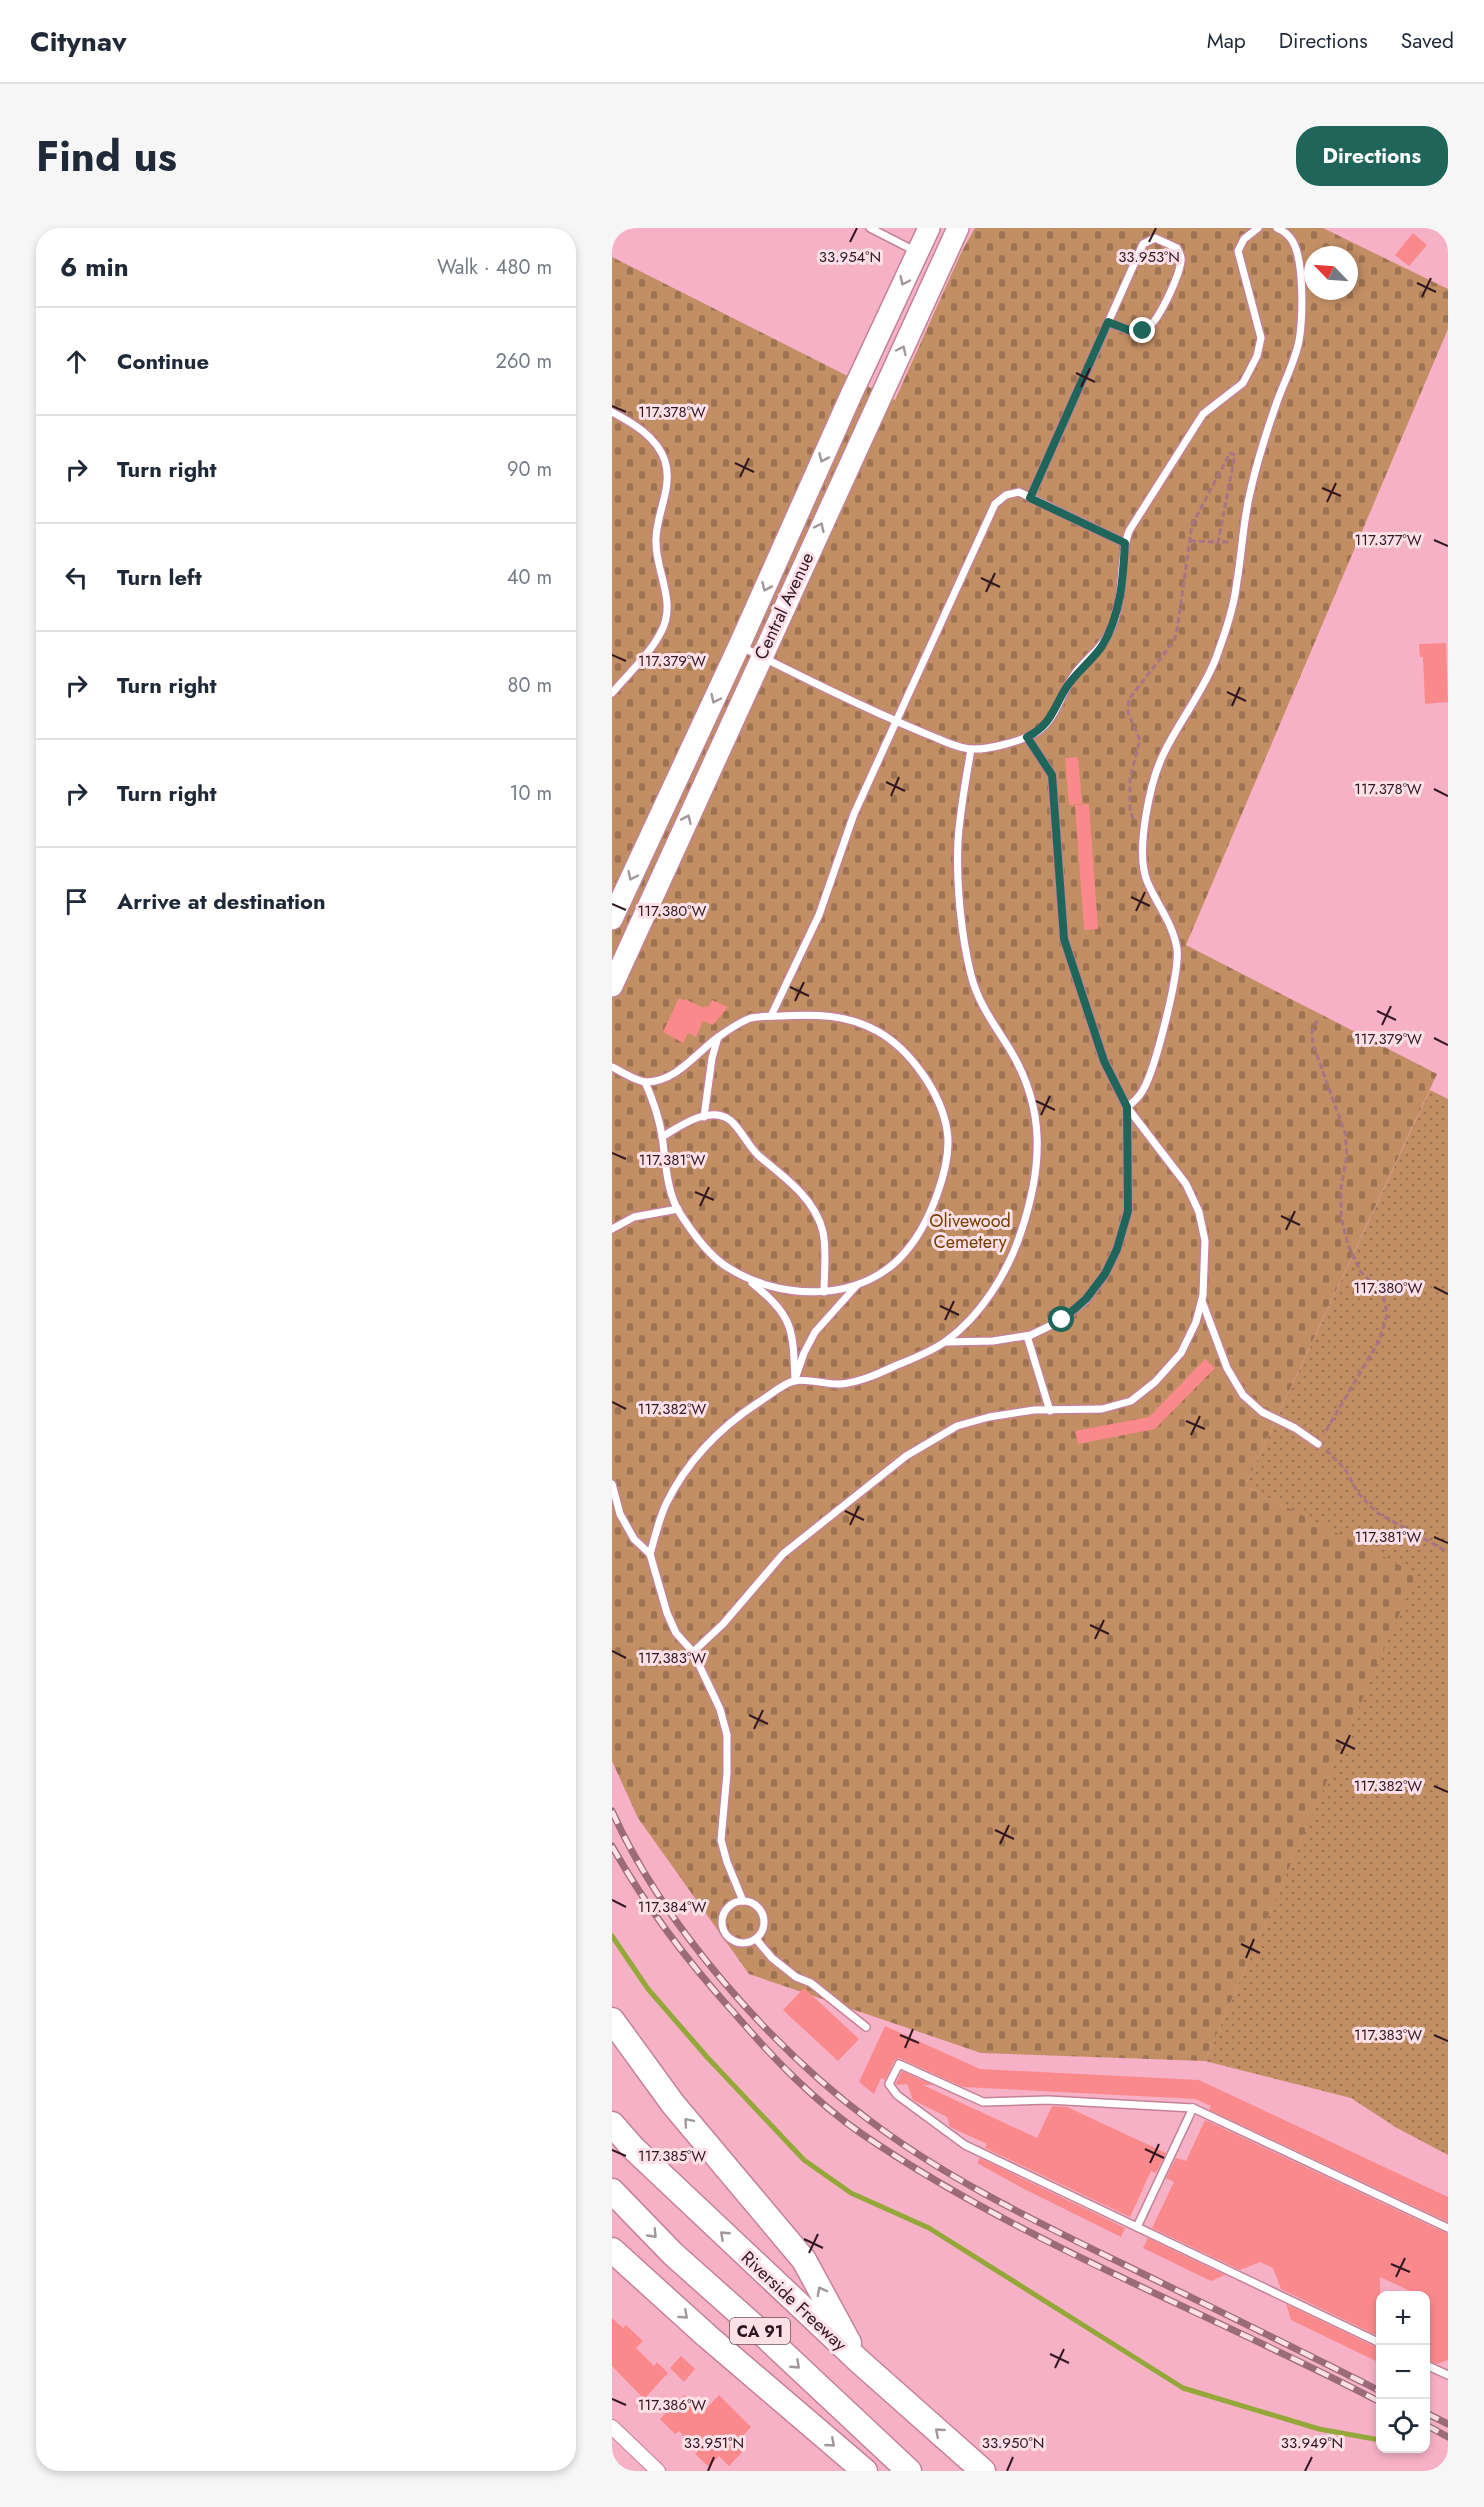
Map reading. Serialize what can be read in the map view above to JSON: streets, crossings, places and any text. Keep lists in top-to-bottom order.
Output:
{
  "streets": {
    "highway": ["Riverside Freeway", "CA 91"],
    "main road": ["Central Avenue"]
  },
  "parks": ["Olivewood Cemetery"],
  "north": "top left",
  "page": {
    "header": "Citynav",
    "nav": ["Map", "Directions", "Saved"],
    "title": "Find us",
    "buttons": "Directions",
    "heading": ["6 min", "Walk · 480 m"],
    "list": [
      ["Continue", "260 m"],
      ["Turn right", "90 m"],
      ["Turn left", "40 m"],
      ["Turn right", "80 m"],
      ["Turn right", "10 m"],
      "Arrive at destination"
    ],
    "map_buttons": ["+", "−"]
  },
  "coordinates": [
    "33.954°N",
    "33.953°N",
    "117.378°W",
    "117.377°W",
    "117.379°W",
    "117.380°W",
    "117.381°W",
    "117.382°W",
    "117.383°W",
    "117.384°W",
    "117.385°W",
    "117.386°W",
    "33.951°N",
    "33.950°N",
    "33.949°N"
  ]
}
